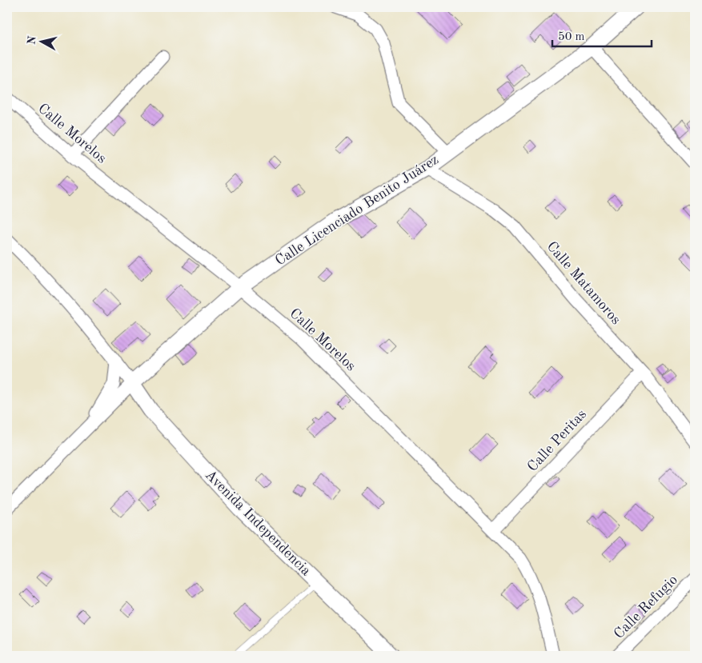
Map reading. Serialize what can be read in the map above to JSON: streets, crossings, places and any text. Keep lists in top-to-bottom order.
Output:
{
  "streets": {
    "street": [
      "Calle Morelos",
      "Calle Licenciado Benito Juárez",
      "Calle Matamoros",
      "Calle Peritas",
      "Avenida Independencia",
      "Calle Refugio"
    ]
  },
  "crossings": [
    ["Calle Morelos", "Calle Licenciado Benito Juárez"],
    ["Calle Morelos", "Calle Peritas"],
    ["Calle Licenciado Benito Juárez", "Calle Matamoros"],
    ["Calle Licenciado Benito Juárez", "Avenida Independencia"],
    ["Calle Matamoros", "Calle Peritas"]
  ],
  "scale_bar": "50 m",
  "north": "left"
}
